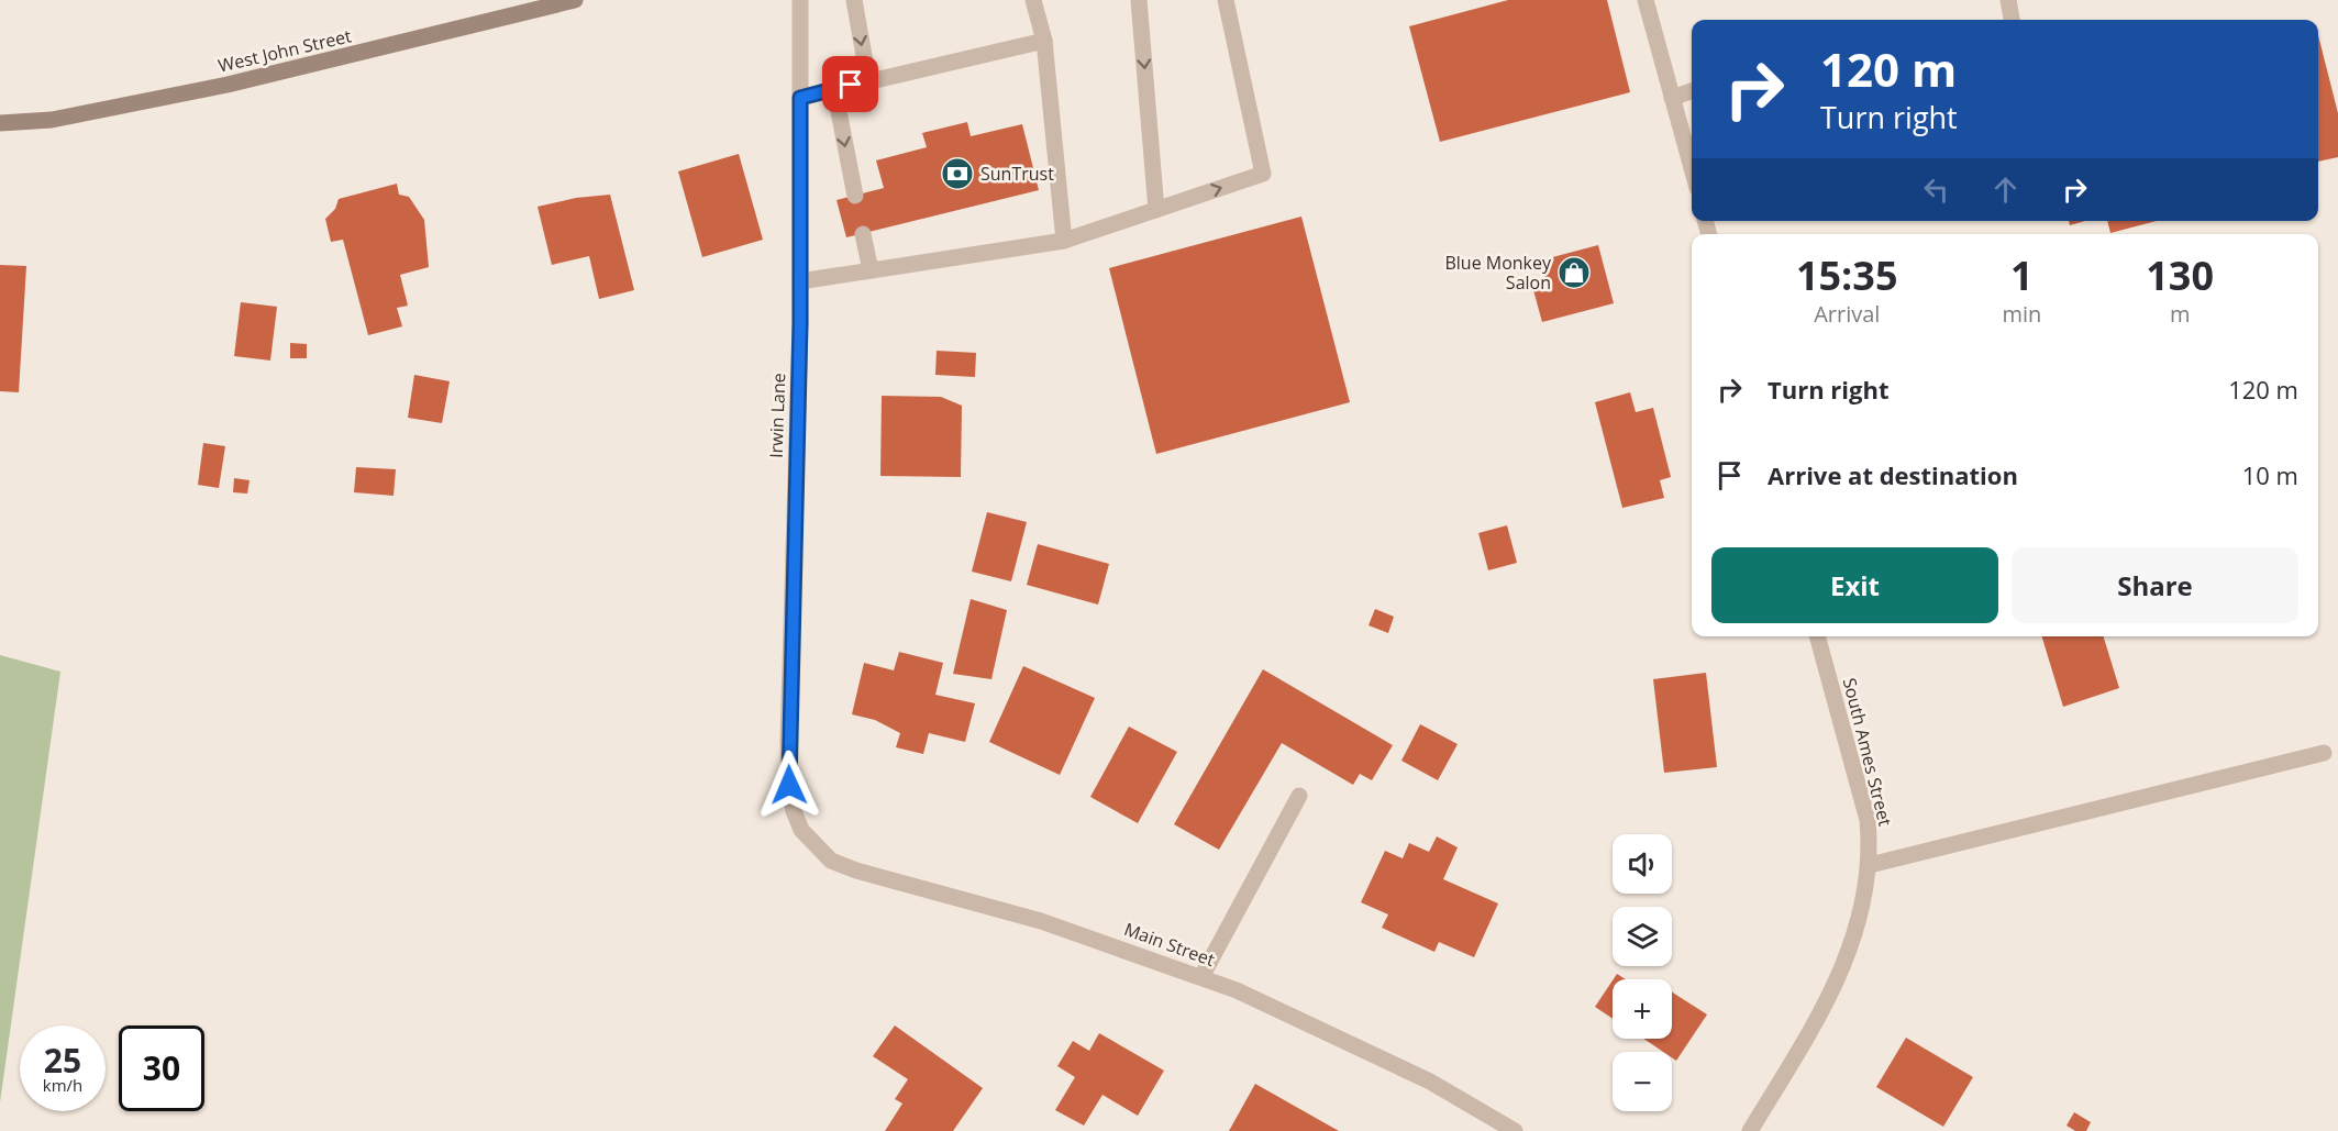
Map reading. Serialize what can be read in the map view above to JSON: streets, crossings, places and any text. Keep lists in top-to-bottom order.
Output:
{
  "streets": {
    "main road": ["West John Street"],
    "street": ["Irwin Lane", "South Ames Street", "Main Street"]
  },
  "crossings": [
    ["Irwin Lane", "Main Street"]
  ],
  "places": {
    "bank": ["SunTrust"],
    "shop": ["Blue Monkey Salon"]
  },
  "page": {
    "turn": ["120 m", "Turn right"],
    "eta": [
      "15:35",
      "Arrival",
      "1",
      "min",
      "130",
      "m"
    ],
    "list": [
      {
        "name": "Turn right",
        "value": "120 m"
      },
      {
        "name": "Arrive at destination",
        "value": "10 m"
      }
    ],
    "buttons": ["Exit", "Share"],
    "map_buttons": ["+", "−"],
    "speed": "25 km/h",
    "limit": "30"
  }
}
